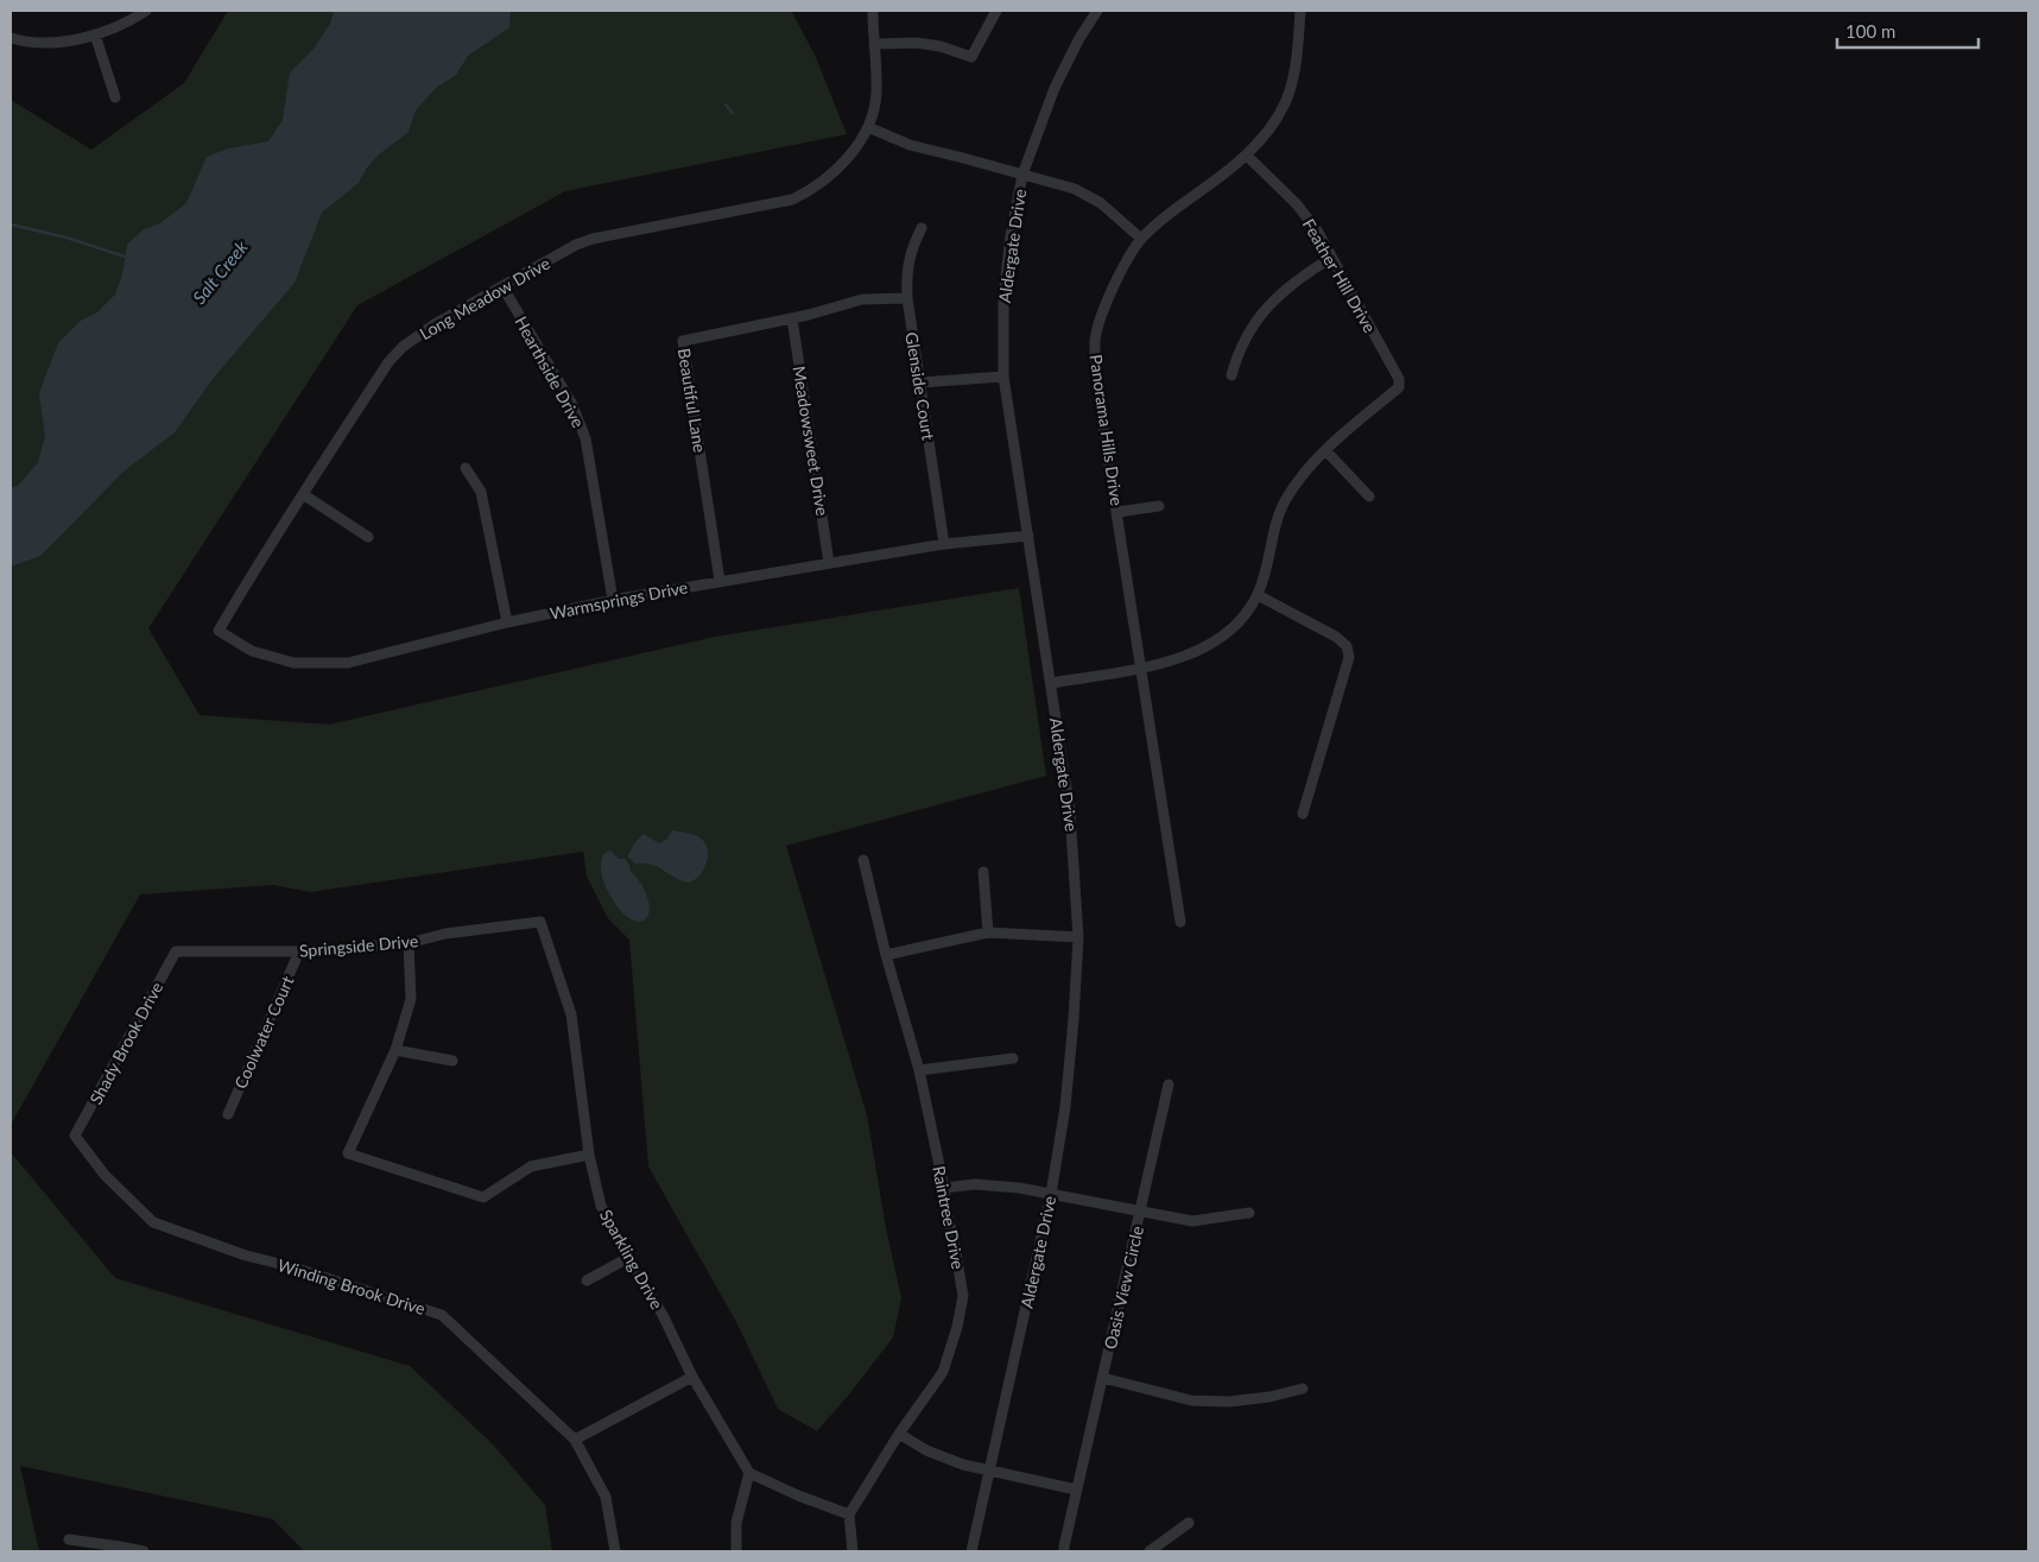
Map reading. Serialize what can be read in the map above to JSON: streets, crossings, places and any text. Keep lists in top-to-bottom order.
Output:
{
  "streets": {
    "street": [
      "Aldergate Drive",
      "Feather Hill Drive",
      "Long Meadow Drive",
      "Hearthside Drive",
      "Glenside Court",
      "Beautiful Lane",
      "Panorama Hills Drive",
      "Meadowsweet Drive",
      "Warmsprings Drive",
      "Springside Drive",
      "Coolwater Court",
      "Shady Brook Drive",
      "Raintree Drive",
      "Sparkling Drive",
      "Winding Brook Drive",
      "Oasis View Circle"
    ]
  },
  "crossings": [
    ["Aldergate Drive", "Warmsprings Drive"],
    ["Feather Hill Drive", "Panorama Hills Drive"],
    ["Long Meadow Drive", "Hearthside Drive"],
    ["Long Meadow Drive", "Warmsprings Drive"],
    ["Hearthside Drive", "Warmsprings Drive"],
    ["Glenside Court", "Beautiful Lane"],
    ["Glenside Court", "Warmsprings Drive"],
    ["Beautiful Lane", "Meadowsweet Drive"],
    ["Beautiful Lane", "Warmsprings Drive"],
    ["Meadowsweet Drive", "Warmsprings Drive"],
    ["Springside Drive", "Coolwater Court"],
    ["Springside Drive", "Shady Brook Drive"],
    ["Springside Drive", "Sparkling Drive"],
    ["Shady Brook Drive", "Winding Brook Drive"]
  ],
  "water": ["Salt Creek"],
  "scale_bar": "100 m"
}
